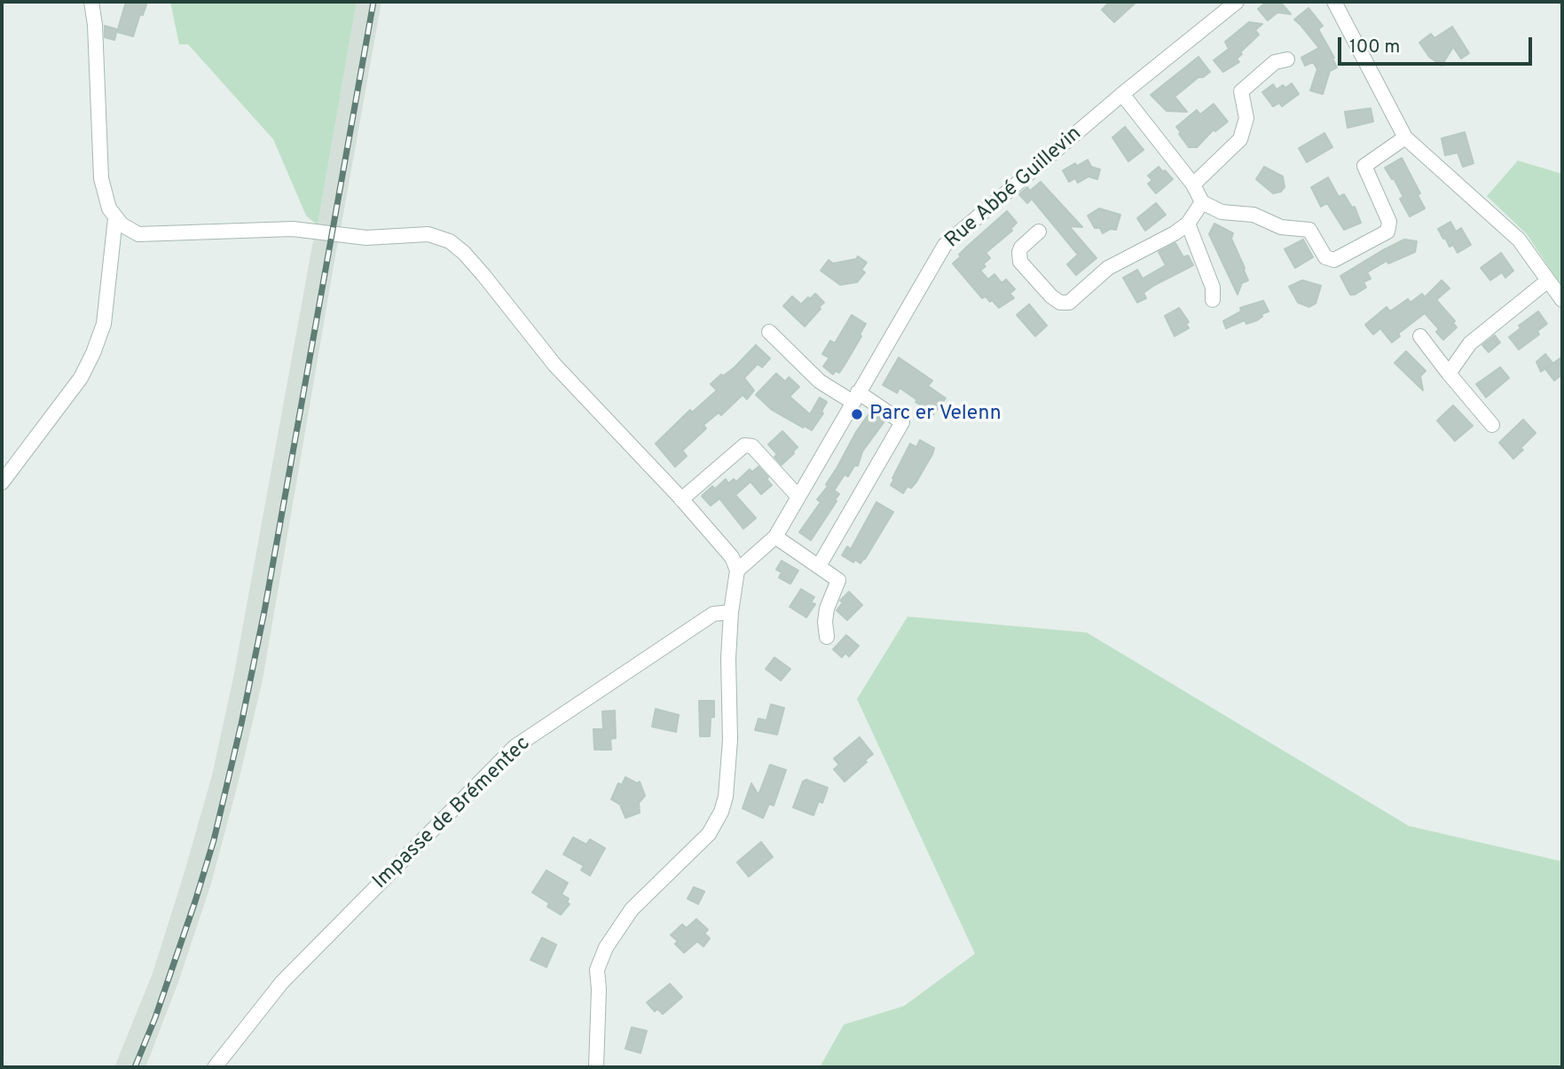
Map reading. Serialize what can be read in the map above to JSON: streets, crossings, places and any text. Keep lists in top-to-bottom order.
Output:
{
  "streets": {
    "street": ["Rue Abbé Guillevin", "Impasse de Brémentec"]
  },
  "places": ["Parc er Velenn"],
  "scale_bar": "100 m"
}
